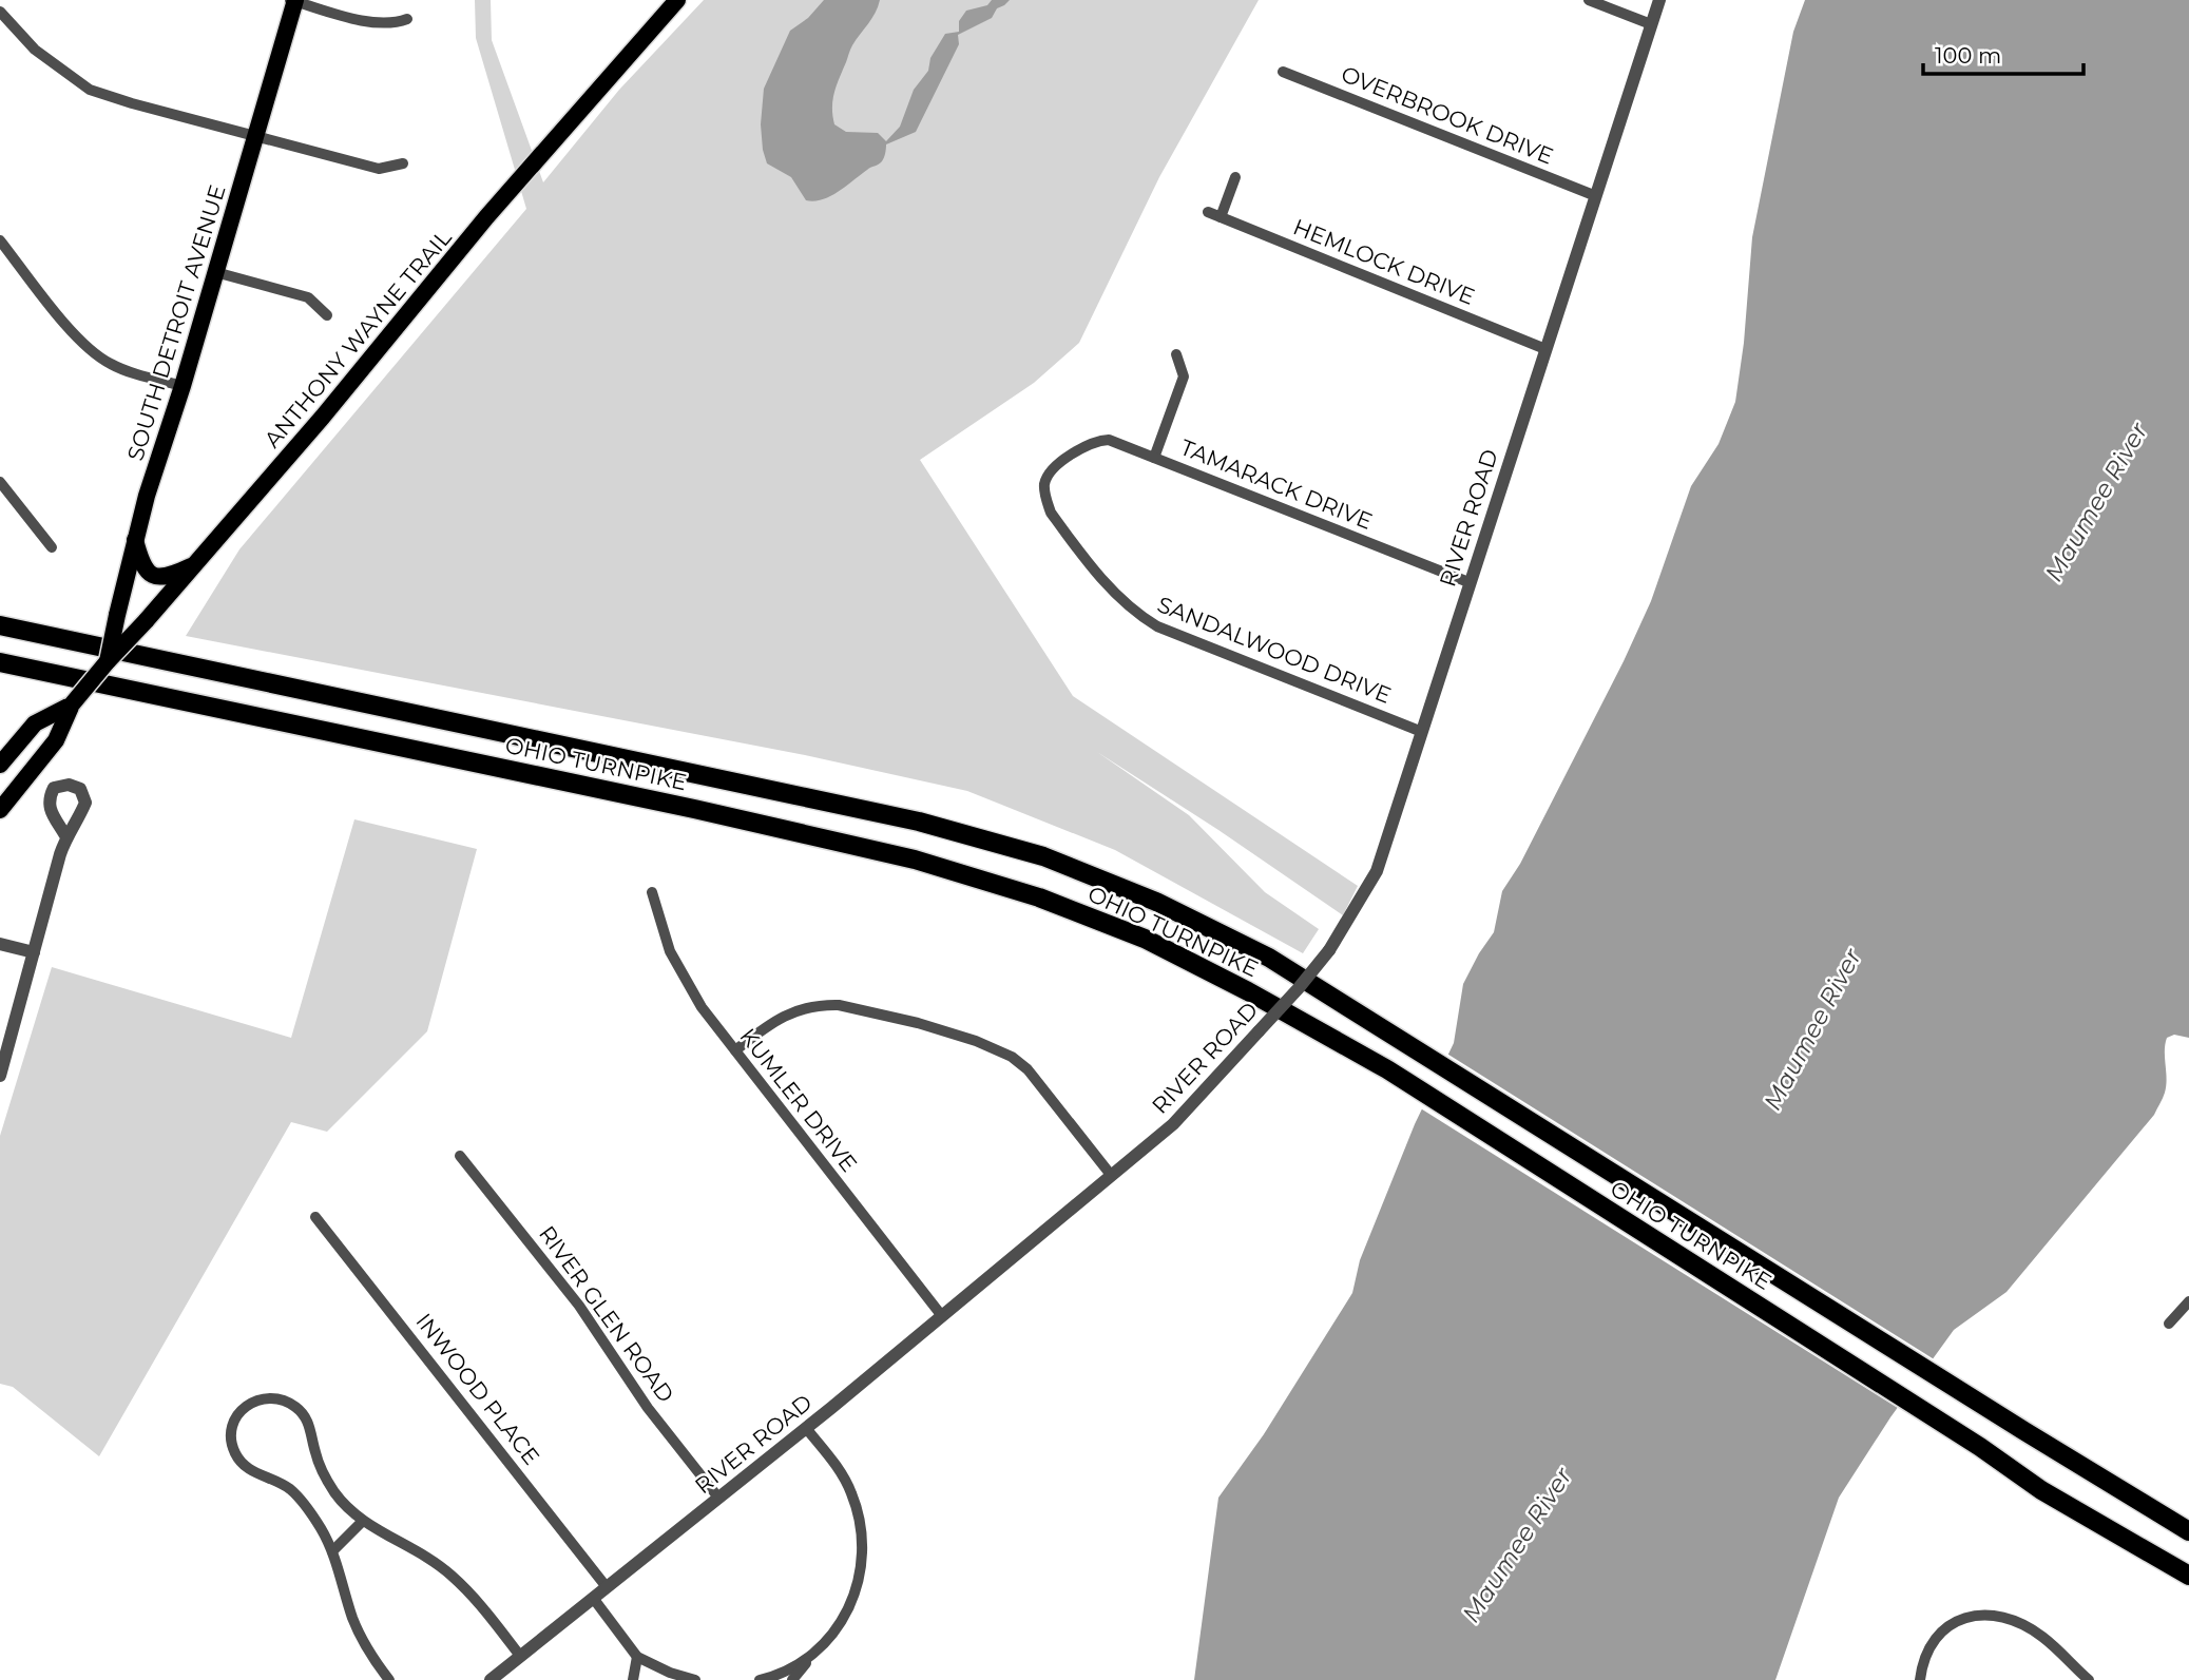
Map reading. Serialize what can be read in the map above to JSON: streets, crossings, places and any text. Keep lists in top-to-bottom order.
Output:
{
  "streets": {
    "highway": ["OHIO TURNPIKE"],
    "main road": ["SOUTH DETROIT AVENUE", "ANTHONY WAYNE TRAIL"],
    "street": [
      "OVERBROOK DRIVE",
      "HEMLOCK DRIVE",
      "TAMARACK DRIVE",
      "RIVER ROAD",
      "SANDALWOOD DRIVE",
      "KUMLER DRIVE",
      "RIVER GLEN ROAD",
      "INWOOD PLACE"
    ]
  },
  "crossings": [
    ["OVERBROOK DRIVE", "RIVER ROAD"],
    ["HEMLOCK DRIVE", "RIVER ROAD"],
    ["SOUTH DETROIT AVENUE", "ANTHONY WAYNE TRAIL"],
    ["TAMARACK DRIVE", "RIVER ROAD"],
    ["TAMARACK DRIVE", "SANDALWOOD DRIVE"],
    ["RIVER ROAD", "SANDALWOOD DRIVE"],
    ["RIVER ROAD", "KUMLER DRIVE"],
    ["RIVER ROAD", "RIVER GLEN ROAD"],
    ["RIVER ROAD", "INWOOD PLACE"]
  ],
  "water": ["Maumee River"],
  "scale_bar": "100 m"
}
